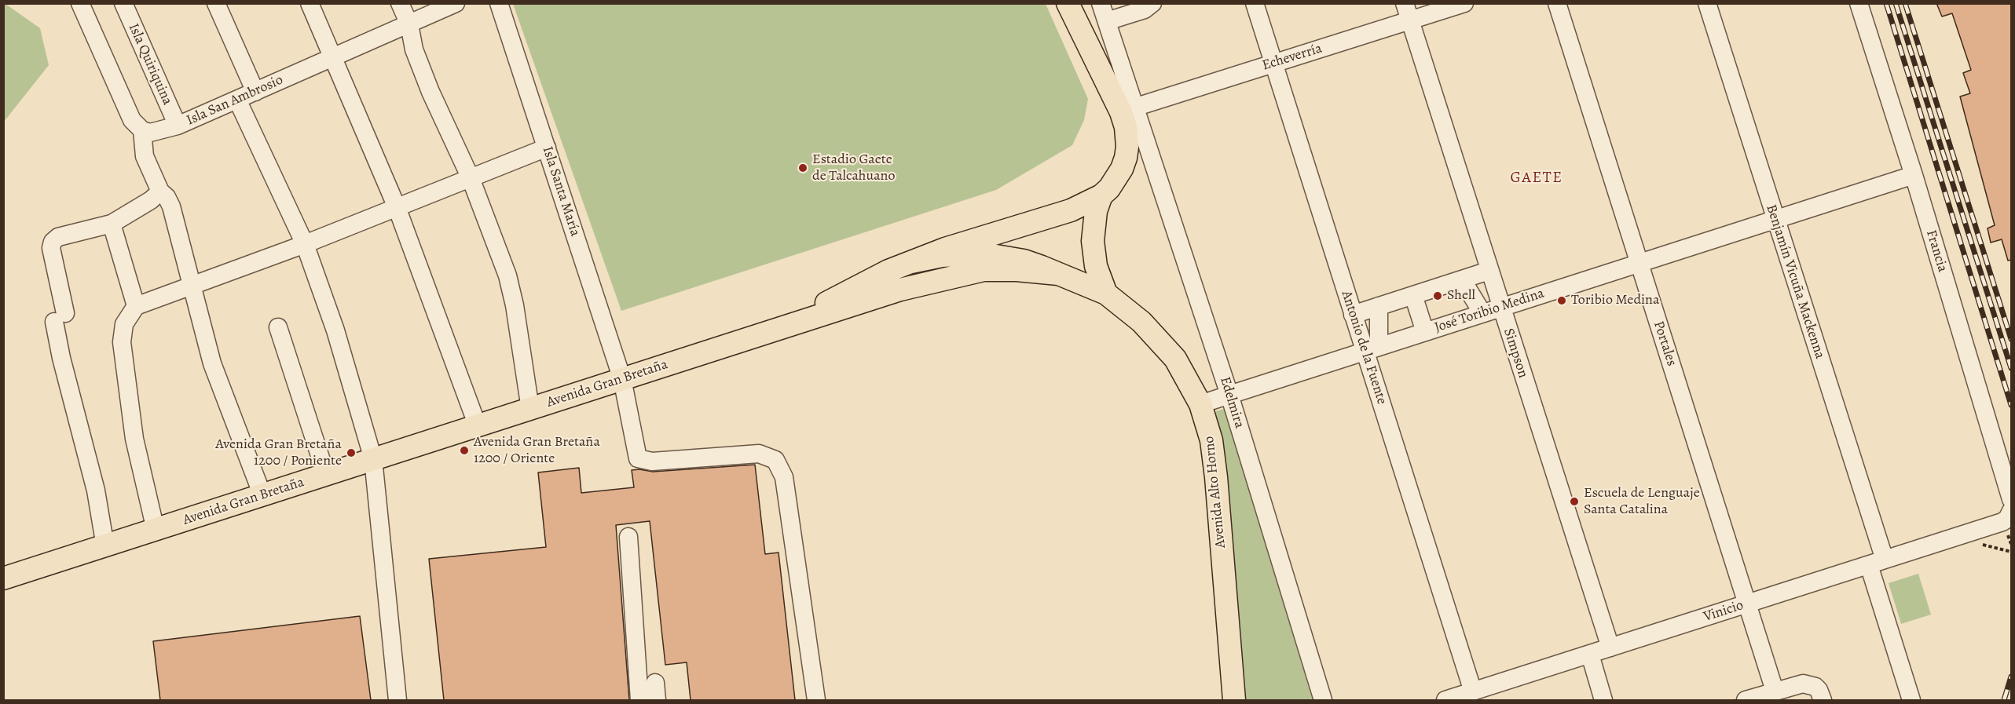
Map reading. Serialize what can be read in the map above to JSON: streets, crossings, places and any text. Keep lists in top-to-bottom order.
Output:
{
  "streets": {
    "main road": ["Avenida Gran Bretaña", "Avenida Alto Horno"],
    "street": [
      "Echeverría",
      "Isla Quiriquina",
      "Isla San Ambrosio",
      "Isla Santa María",
      "Francia",
      "Benjamín Vicuña Mackenna",
      "José Toribio Medina",
      "Portales",
      "Antonio de la Fuente",
      "Simpson",
      "Edelmira",
      "Vinicio"
    ]
  },
  "crossings": [
    ["Echeverría", "Antonio de la Fuente"],
    ["Echeverría", "Simpson"],
    ["Echeverría", "Edelmira"],
    ["Isla Quiriquina", "Isla San Ambrosio"],
    ["Isla Santa María", "Avenida Gran Bretaña"],
    ["Francia", "José Toribio Medina"],
    ["Benjamín Vicuña Mackenna", "José Toribio Medina"],
    ["Benjamín Vicuña Mackenna", "Vinicio"],
    ["José Toribio Medina", "Portales"],
    ["José Toribio Medina", "Antonio de la Fuente"],
    ["José Toribio Medina", "Simpson"],
    ["José Toribio Medina", "Edelmira"],
    ["José Toribio Medina", "Avenida Alto Horno"],
    ["Portales", "Vinicio"],
    ["Antonio de la Fuente", "Vinicio"],
    ["Simpson", "Vinicio"],
    ["Avenida Gran Bretaña", "Avenida Alto Horno"]
  ],
  "districts": ["GAETE"],
  "places": [
    "Estadio Gaete de Talcahuano",
    "Shell",
    "Toribio Medina",
    "Avenida Gran Bretaña 1200 / Oriente",
    "Avenida Gran Bretaña 1200 / Poniente",
    "Escuela de Lenguaje Santa Catalina"
  ]
}
